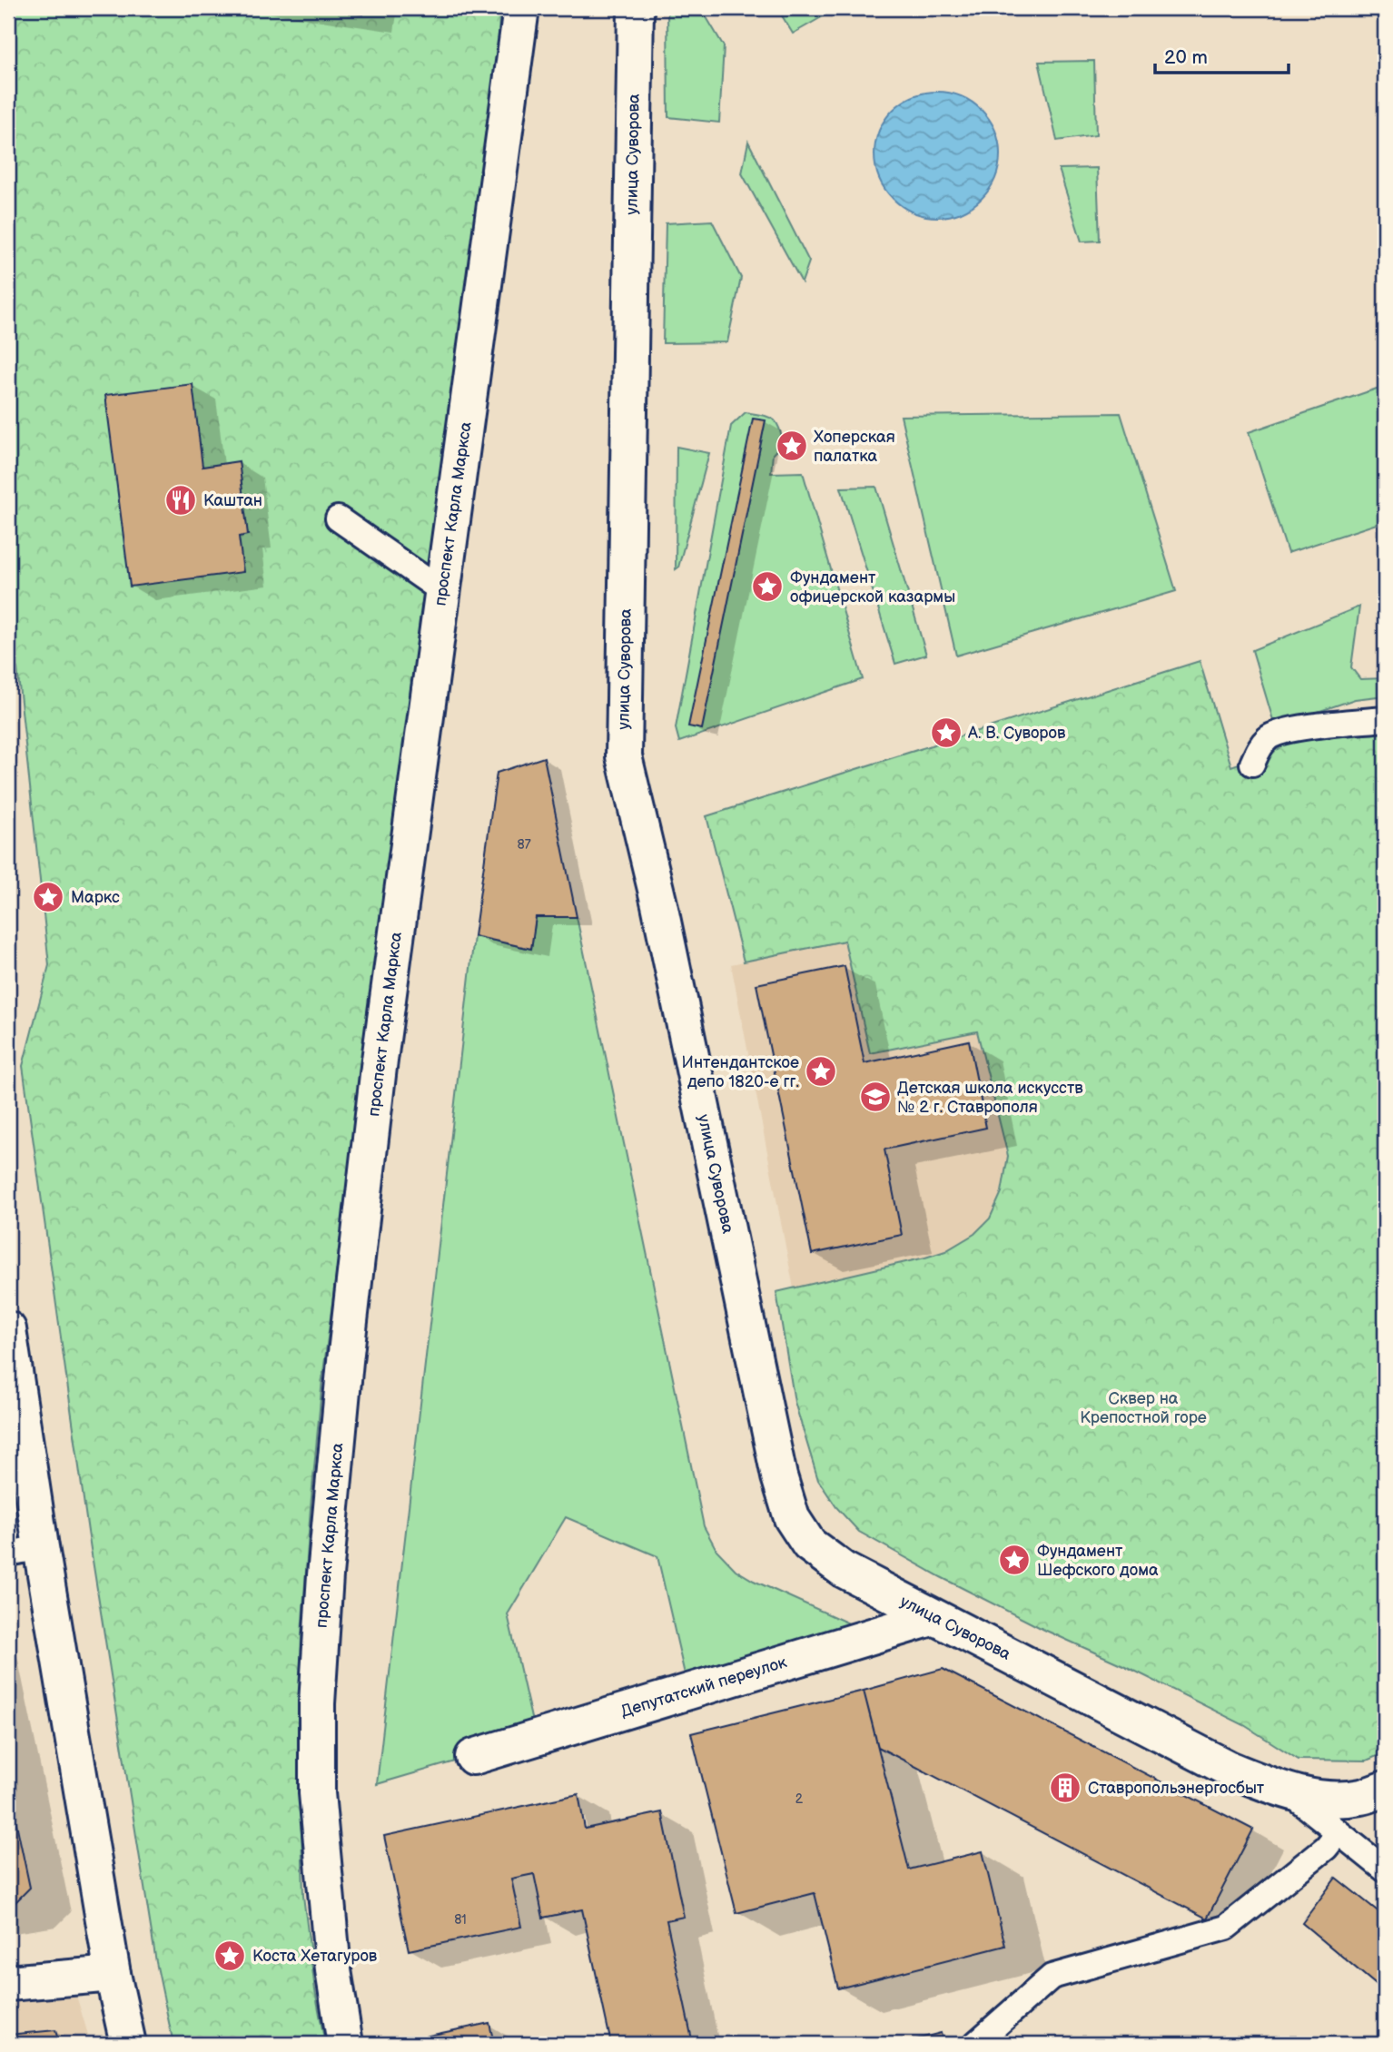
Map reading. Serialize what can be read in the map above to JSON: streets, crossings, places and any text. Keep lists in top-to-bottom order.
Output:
{
  "streets": {
    "street": ["улица Суворова", "проспект Карла Маркса", "Депутатский переулок"]
  },
  "crossings": [
    ["улица Суворова", "Депутатский переулок"]
  ],
  "parks": ["Сквер на Крепостной горе"],
  "places": {
    "place": [
      "Хоперская палатка",
      "Фундамент офицерской казармы",
      "А. В. Суворов",
      "Маркс",
      "Интендантское депо 1820-е гг.",
      "Фундамент Шефского дома",
      "Коста Хетагуров"
    ],
    "restaurant": ["Каштан"],
    "school or university": ["Детская школа искусств № 2 г. Ставрополя"],
    "building": ["Ставропольэнергосбыт"]
  },
  "house_numbers": ["87", "2", "81"],
  "scale_bar": "20 m"
}
